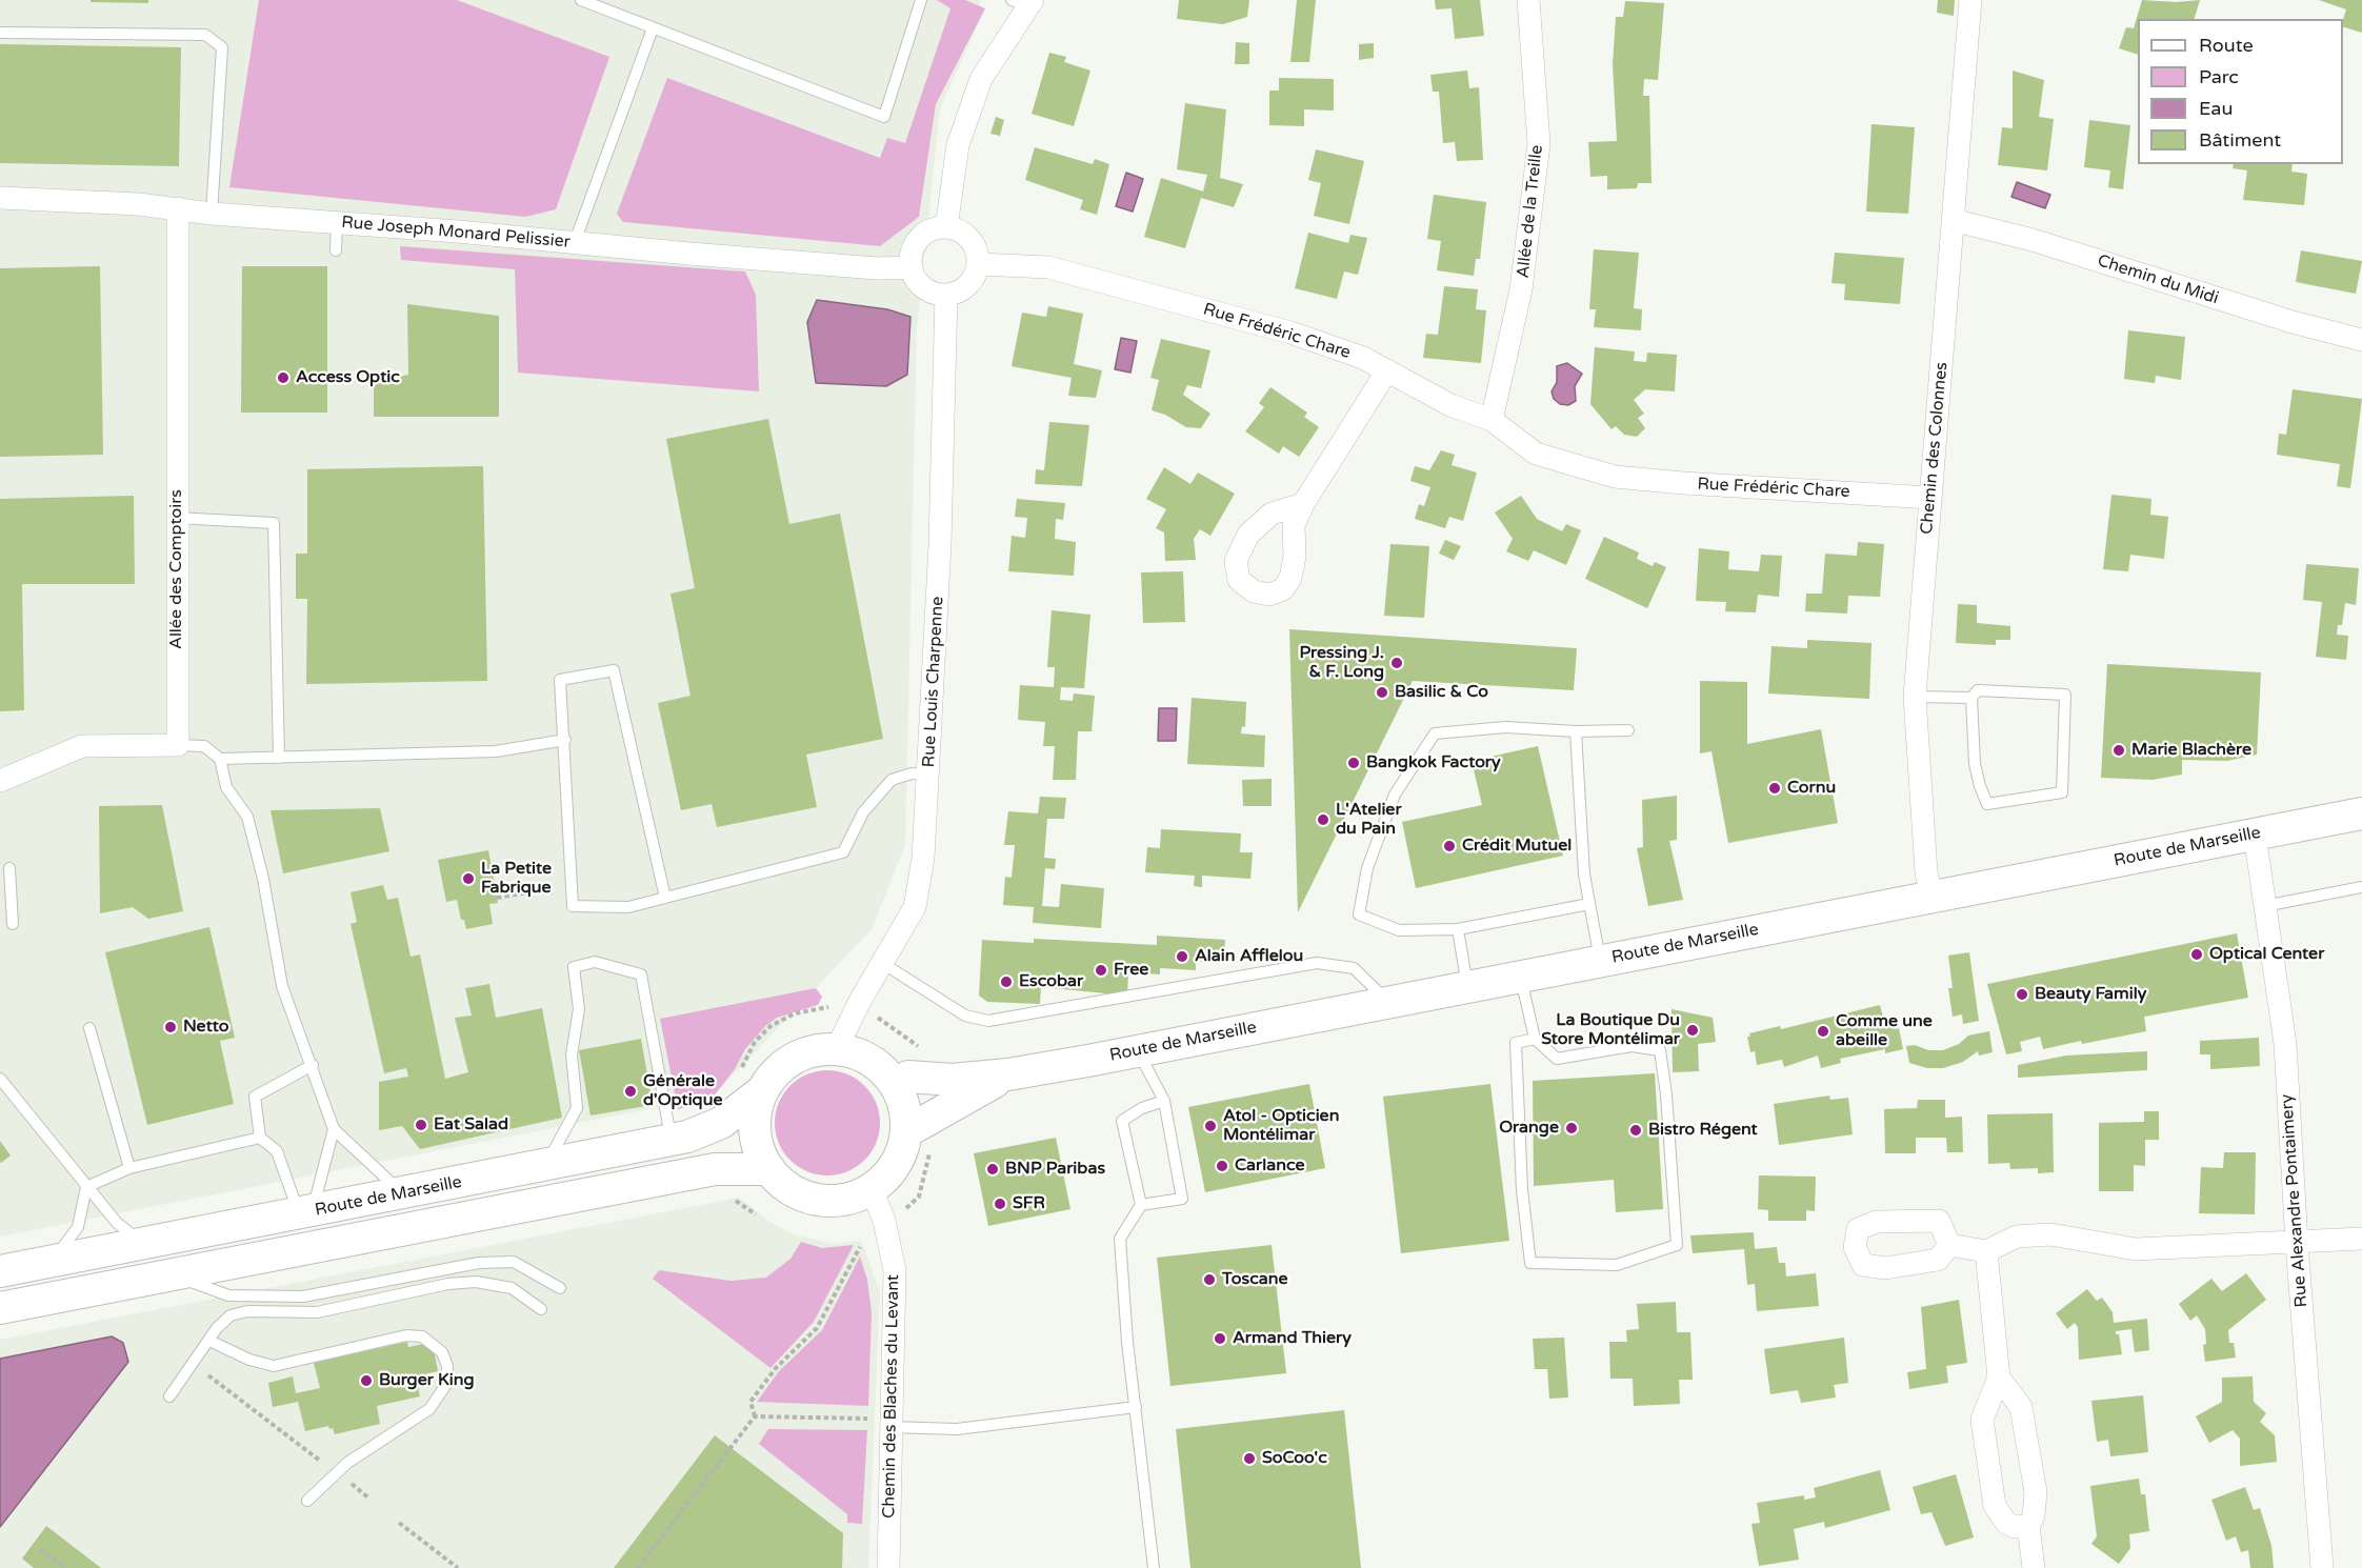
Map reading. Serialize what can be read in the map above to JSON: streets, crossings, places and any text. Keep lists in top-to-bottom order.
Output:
{
  "streets": {
    "main road": ["Route de Marseille"],
    "street": [
      "Allée de la Treille",
      "Rue Joseph Monard Pelissier",
      "Chemin du Midi",
      "Rue Frédéric Chare",
      "Chemin des Colonnes",
      "Allée des Comptoirs",
      "Rue Louis Charpenne",
      "Rue Alexandre Pontaimery",
      "Chemin des Blaches du Levant"
    ]
  },
  "crossings": [
    ["Allée de la Treille", "Rue Frédéric Chare"],
    ["Rue Joseph Monard Pelissier", "Rue Frédéric Chare"],
    ["Rue Joseph Monard Pelissier", "Allée des Comptoirs"],
    ["Rue Joseph Monard Pelissier", "Rue Louis Charpenne"],
    ["Chemin du Midi", "Chemin des Colonnes"],
    ["Rue Frédéric Chare", "Chemin des Colonnes"],
    ["Rue Frédéric Chare", "Rue Louis Charpenne"],
    ["Chemin des Colonnes", "Route de Marseille"],
    ["Rue Louis Charpenne", "Route de Marseille"],
    ["Rue Louis Charpenne", "Chemin des Blaches du Levant"],
    ["Route de Marseille", "Rue Alexandre Pontaimery"],
    ["Route de Marseille", "Chemin des Blaches du Levant"]
  ],
  "places": [
    "Access Optic",
    "Pressing J. & F. Long",
    "Basilic & Co",
    "Marie Blachère",
    "Bangkok Factory",
    "Cornu",
    "L'Atelier du Pain",
    "Crédit Mutuel",
    "La Petite Fabrique",
    "Optical Center",
    "Alain Afflelou",
    "Free",
    "Escobar",
    "Beauty Family",
    "Netto",
    "La Boutique Du Store Montélimar",
    "Comme une abeille",
    "Générale d'Optique",
    "Eat Salad",
    "Atol - Opticien Montélimar",
    "Orange",
    "Bistro Régent",
    "Carlance",
    "BNP Paribas",
    "SFR",
    "Toscane",
    "Armand Thiery",
    "Burger King",
    "SoCoo'c"
  ],
  "legend": [
    "Route",
    "Parc",
    "Eau",
    "Bâtiment"
  ]
}
